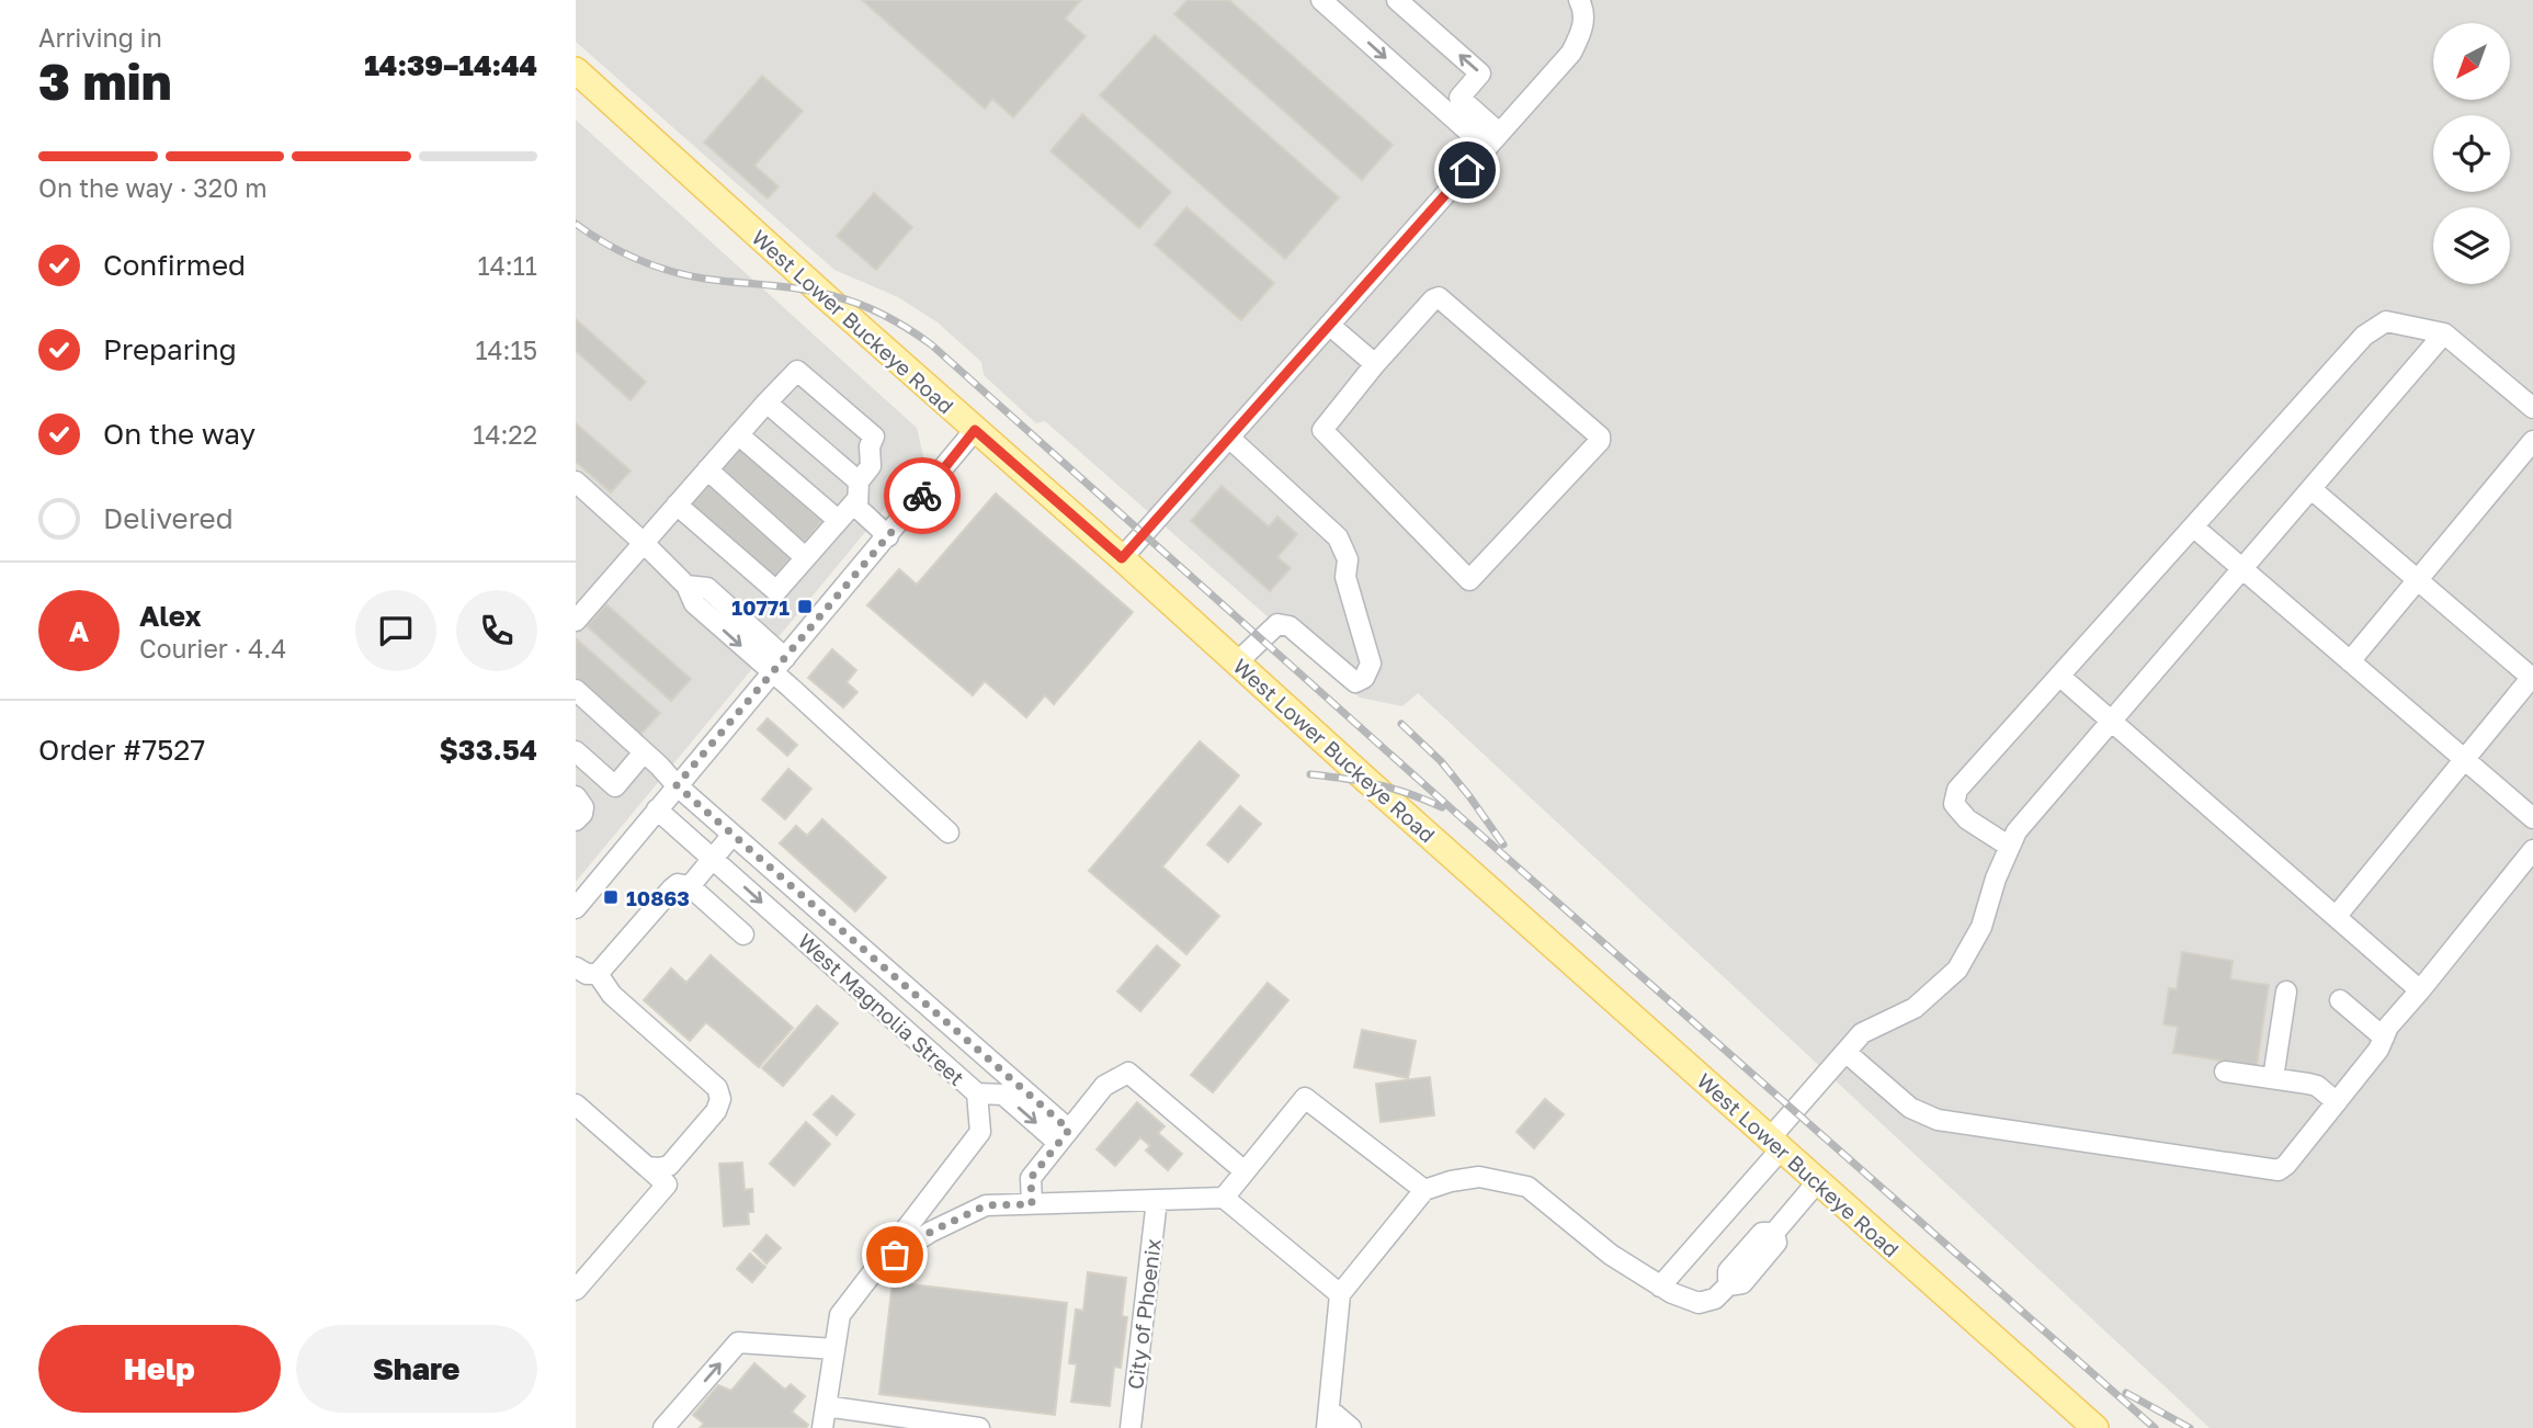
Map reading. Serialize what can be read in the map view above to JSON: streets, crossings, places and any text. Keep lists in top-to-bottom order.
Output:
{
  "streets": {
    "main road": ["West Lower Buckeye Road"],
    "street": ["West Magnolia Street", "City of Phoenix"]
  },
  "places": {
    "transit": ["10771", "10863"]
  },
  "north": "bottom left",
  "page": {
    "heading": ["3 min", "Arriving in", "14:39–14:44"],
    "panel": [
      "Alex",
      "Courier · 4.4",
      "Order #7527",
      "$33.54"
    ],
    "bar": "On the way · 320 m",
    "list": [
      ["Confirmed", "14:11"],
      ["Preparing", "14:15"],
      ["On the way", "14:22"],
      "Delivered"
    ],
    "round": "A",
    "buttons": ["Help", "Share"]
  }
}
